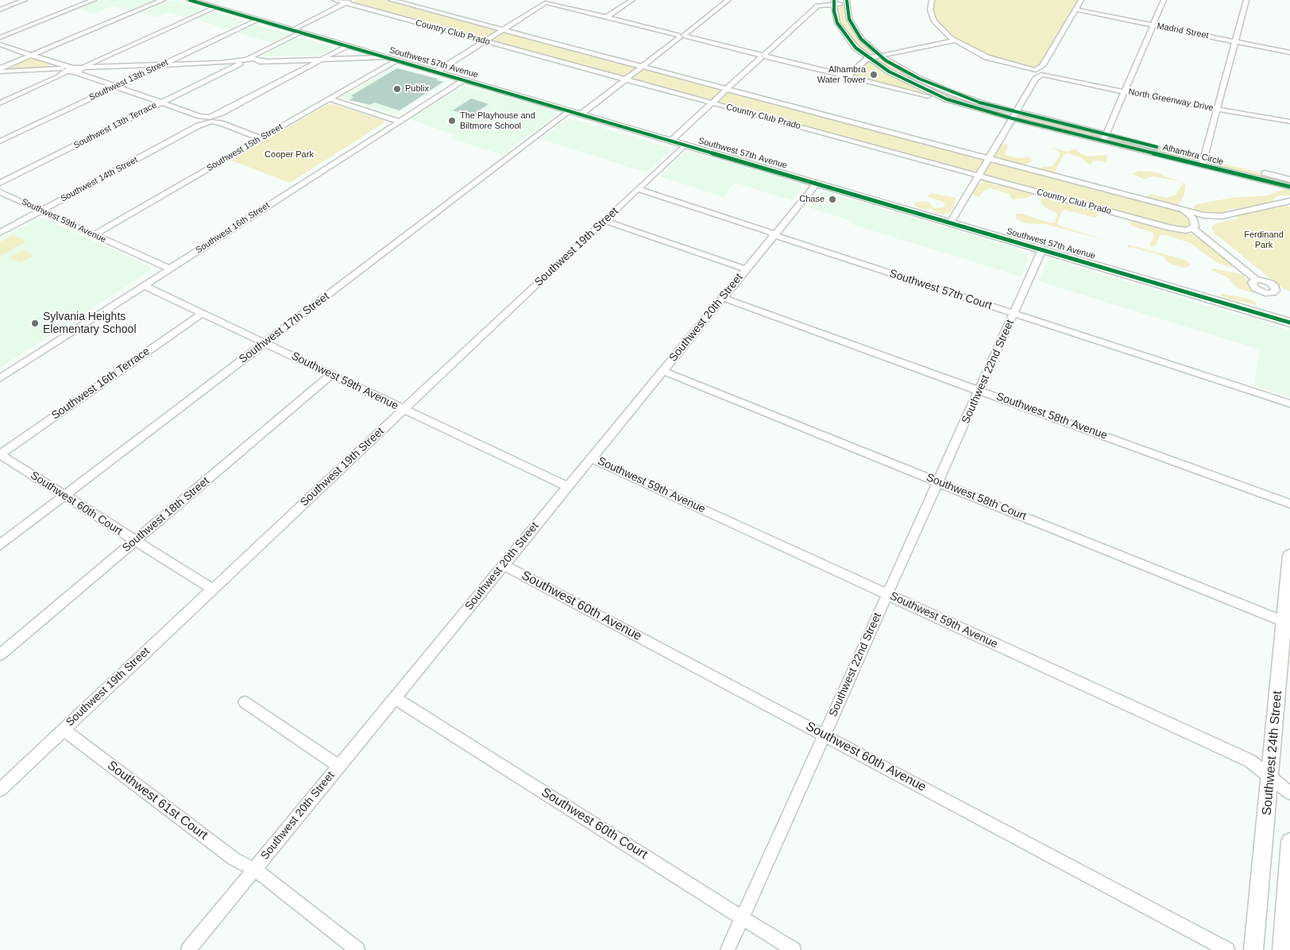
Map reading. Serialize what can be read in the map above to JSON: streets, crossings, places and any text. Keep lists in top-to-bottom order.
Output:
{
  "streets": {
    "main road": ["Southwest 57th Avenue", "Southwest 24th Street"],
    "street": [
      "Madrid Street",
      "Country Club Prado",
      "Southwest 13th Street",
      "North Greenway Drive",
      "Southwest 13th Terrace",
      "Southwest 15th Street",
      "Alhambra Circle",
      "Southwest 14th Street",
      "Southwest 59th Avenue",
      "Southwest 16th Street",
      "Southwest 19th Street",
      "Southwest 57th Court",
      "Southwest 20th Street",
      "Southwest 17th Street",
      "Southwest 22nd Street",
      "Southwest 16th Terrace",
      "Southwest 58th Avenue",
      "Southwest 58th Court",
      "Southwest 60th Court",
      "Southwest 18th Street",
      "Southwest 60th Avenue",
      "Southwest 61st Court"
    ]
  },
  "crossings": [
    ["Southwest 57th Avenue", "Southwest 13th Street"],
    ["Southwest 57th Avenue", "Southwest 13th Terrace"],
    ["Southwest 57th Avenue", "Southwest 15th Street"],
    ["Southwest 57th Avenue", "Southwest 14th Street"],
    ["Southwest 57th Avenue", "Southwest 16th Street"],
    ["Southwest 57th Avenue", "Southwest 19th Street"],
    ["Southwest 57th Avenue", "Southwest 20th Street"],
    ["Southwest 57th Avenue", "Southwest 17th Street"],
    ["Southwest 57th Avenue", "Southwest 22nd Street"],
    ["Southwest 13th Terrace", "Southwest 59th Avenue"],
    ["Southwest 15th Street", "Southwest 59th Avenue"],
    ["Southwest 14th Street", "Southwest 59th Avenue"],
    ["Southwest 59th Avenue", "Southwest 16th Street"],
    ["Southwest 59th Avenue", "Southwest 19th Street"],
    ["Southwest 59th Avenue", "Southwest 20th Street"],
    ["Southwest 59th Avenue", "Southwest 17th Street"],
    ["Southwest 59th Avenue", "Southwest 22nd Street"],
    ["Southwest 59th Avenue", "Southwest 16th Terrace"],
    ["Southwest 59th Avenue", "Southwest 18th Street"],
    ["Southwest 59th Avenue", "Southwest 24th Street"],
    ["Southwest 19th Street", "Southwest 57th Court"],
    ["Southwest 19th Street", "Southwest 60th Court"],
    ["Southwest 19th Street", "Southwest 61st Court"],
    ["Southwest 57th Court", "Southwest 20th Street"],
    ["Southwest 57th Court", "Southwest 22nd Street"],
    ["Southwest 20th Street", "Southwest 58th Avenue"],
    ["Southwest 20th Street", "Southwest 58th Court"],
    ["Southwest 20th Street", "Southwest 60th Court"],
    ["Southwest 20th Street", "Southwest 60th Avenue"],
    ["Southwest 20th Street", "Southwest 61st Court"],
    ["Southwest 17th Street", "Southwest 60th Court"],
    ["Southwest 22nd Street", "Southwest 58th Avenue"],
    ["Southwest 22nd Street", "Southwest 58th Court"],
    ["Southwest 22nd Street", "Southwest 60th Court"],
    ["Southwest 22nd Street", "Southwest 60th Avenue"],
    ["Southwest 16th Terrace", "Southwest 60th Court"],
    ["Southwest 58th Court", "Southwest 24th Street"],
    ["Southwest 60th Court", "Southwest 18th Street"]
  ],
  "parks": ["Cooper Park", "Ferdinand Park"],
  "places": [
    "Alhambra Water Tower",
    "Publix",
    "The Playhouse and Biltmore School",
    "Chase",
    "Sylvania Heights Elementary School"
  ]
}
